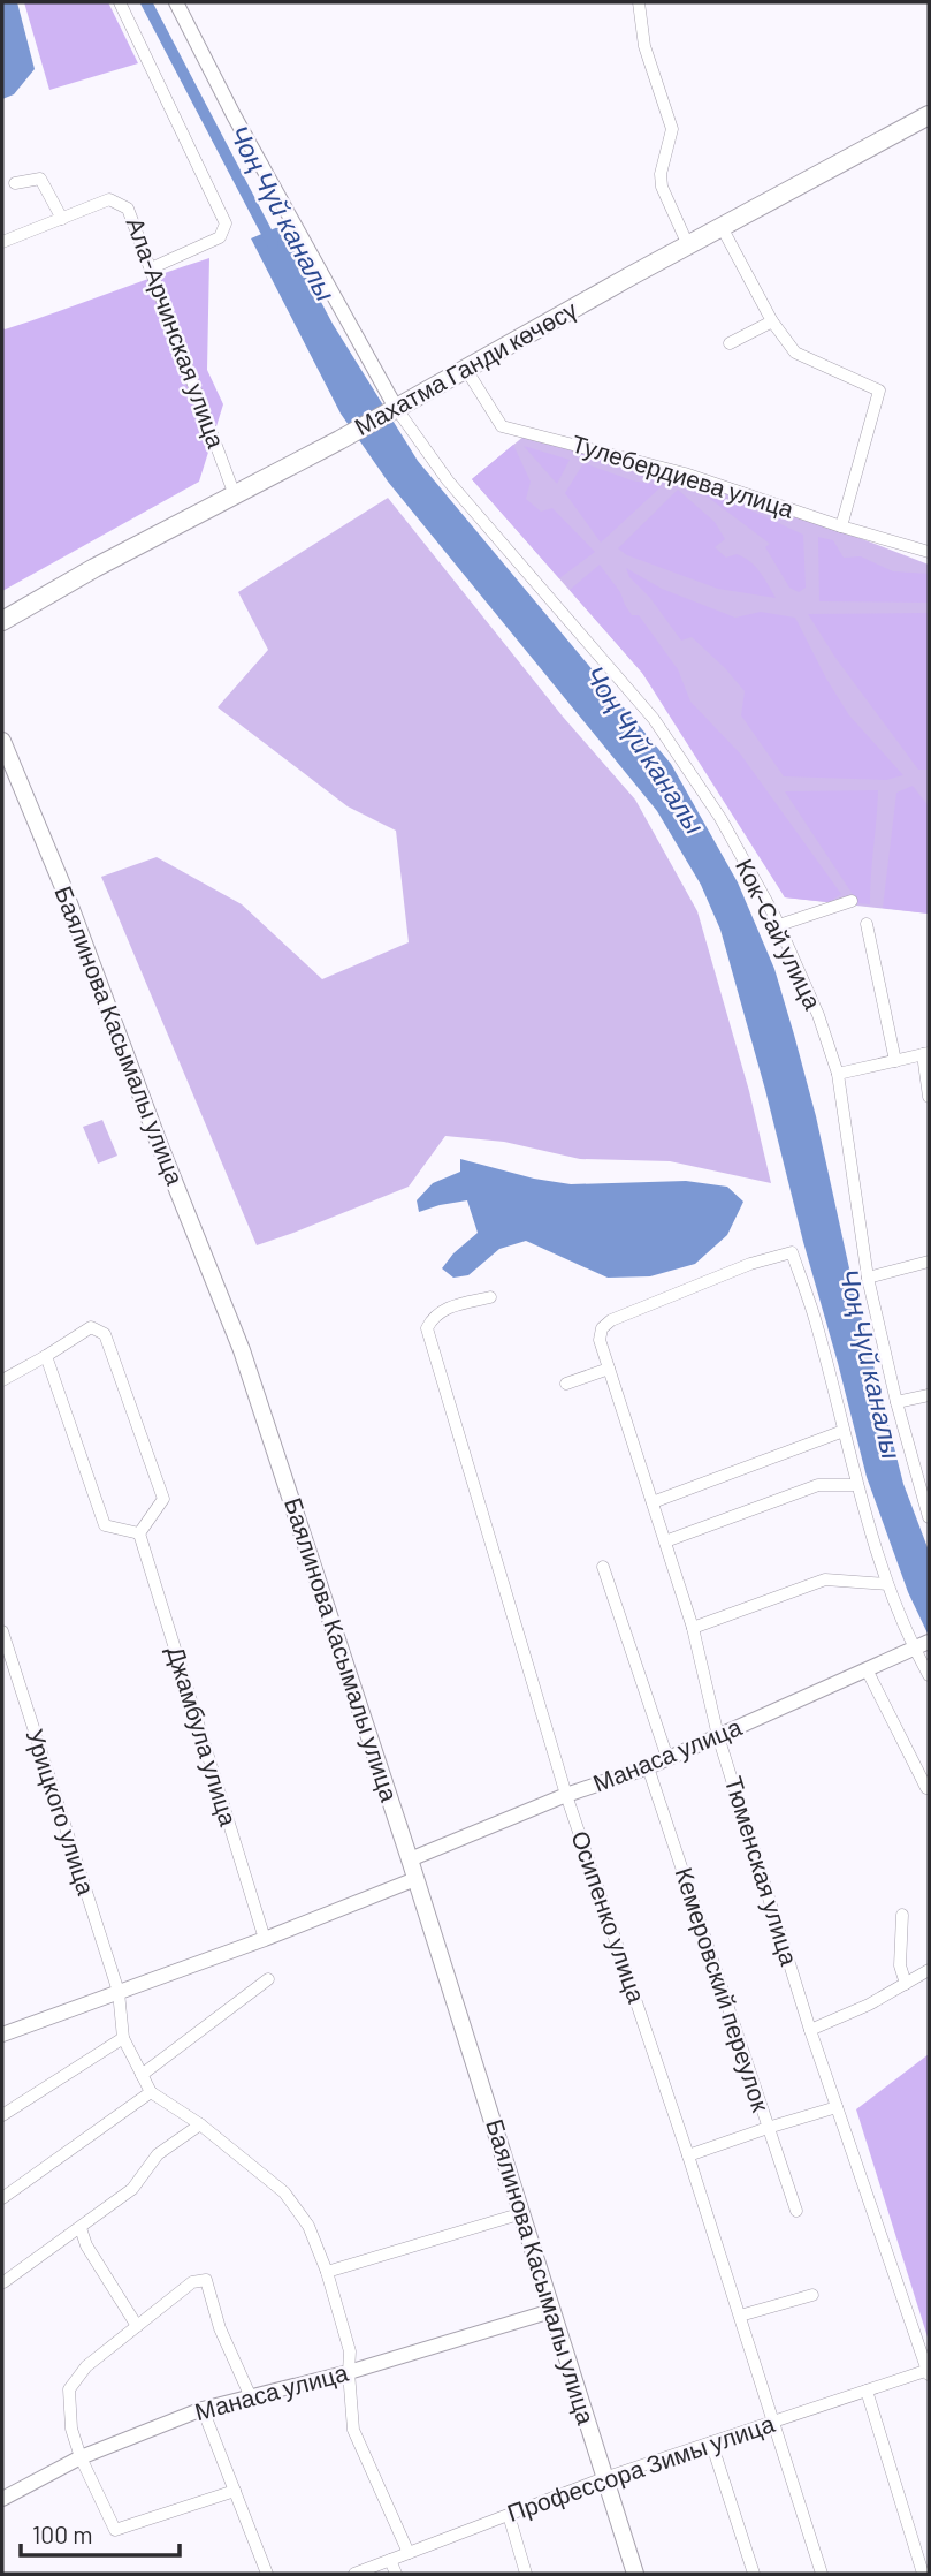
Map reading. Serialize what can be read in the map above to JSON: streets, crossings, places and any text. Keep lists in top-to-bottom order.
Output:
{
  "streets": {
    "main road": ["Махатма Ганди көчөсү", "Баялинова Касымалы улица"],
    "street": [
      "Ала-Арчинская улица",
      "Тулебердиева улица",
      "Кок-Сай улица",
      "Джамбула улица",
      "Манаса улица",
      "Урицкого улица",
      "Тюменская улица",
      "Осипенко улица",
      "Кемеровский переулок",
      "Профессора Зимы улица"
    ]
  },
  "crossings": [
    ["Ала-Арчинская улица", "Махатма Ганди көчөсү"],
    ["Махатма Ганди көчөсү", "Тулебердиева улица"],
    ["Махатма Ганди көчөсү", "Кок-Сай улица"],
    ["Баялинова Касымалы улица", "Манаса улица"],
    ["Баялинова Касымалы улица", "Профессора Зимы улица"],
    ["Манаса улица", "Тюменская улица"],
    ["Манаса улица", "Осипенко улица"],
    ["Манаса улица", "Кемеровский переулок"],
    ["Тюменская улица", "Профессора Зимы улица"],
    ["Осипенко улица", "Профессора Зимы улица"]
  ],
  "water": ["Чоң Чүй каналы"],
  "scale_bar": "100 m"
}
